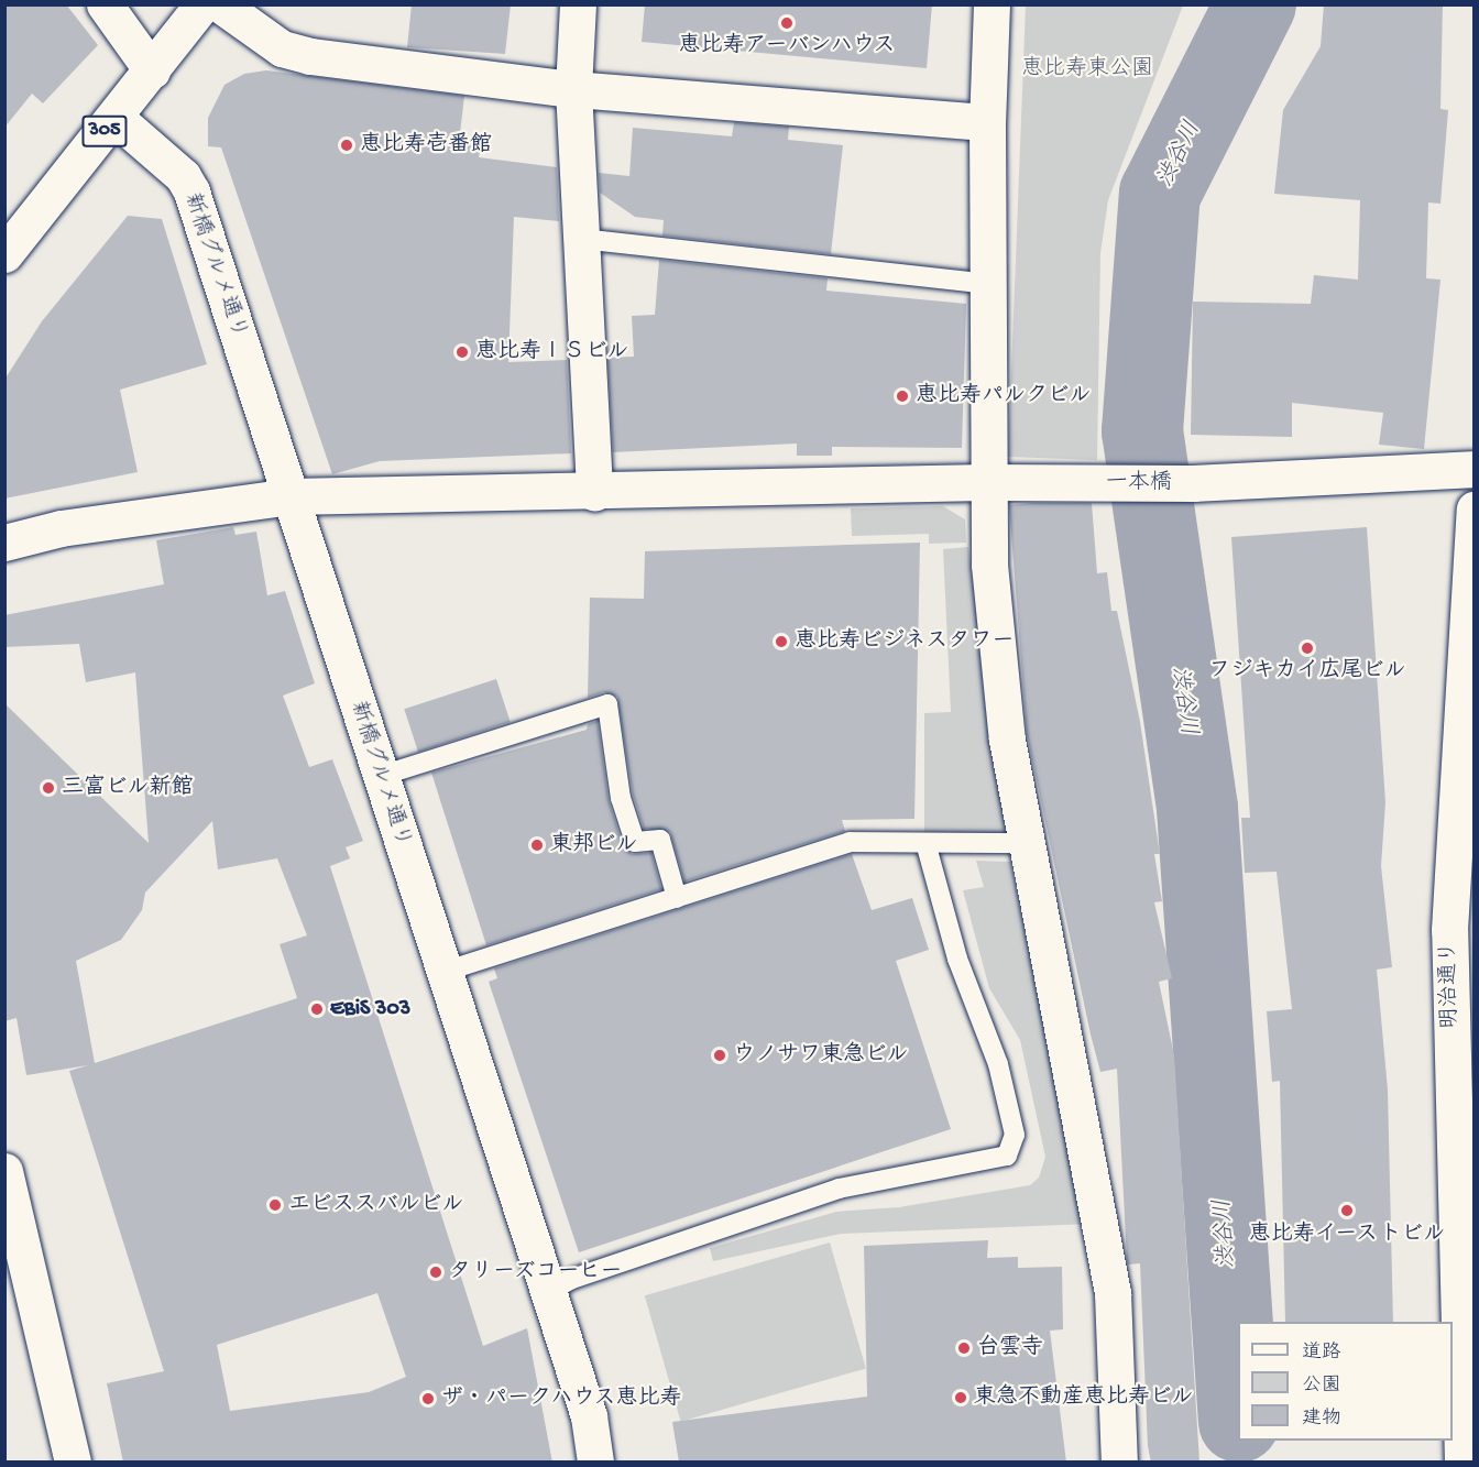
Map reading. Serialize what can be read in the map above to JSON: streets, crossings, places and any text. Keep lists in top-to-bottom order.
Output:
{
  "streets": {
    "street": [
      "305",
      "新橋グルメ通り",
      "一本橋",
      "明治通り"
    ]
  },
  "crossings": [
    ["305", "新橋グルメ通り"],
    ["新橋グルメ通り", "一本橋"]
  ],
  "water": ["渋谷川"],
  "parks": ["恵比寿東公園"],
  "places": [
    "恵比寿アーバンハウス",
    "恵比寿壱番館",
    "恵比寿ＩＳビル",
    "恵比寿パルクビル",
    "恵比寿ビジネスタワー",
    "フジキカイ広尾ビル",
    "三富ビル新館",
    "東邦ビル",
    "EBiS 303",
    "ウノサワ東急ビル",
    "エビススバルビル",
    "恵比寿イーストビル",
    "タリーズコーヒー",
    "台雲寺",
    "東急不動産恵比寿ビル",
    "ザ・パークハウス恵比寿"
  ],
  "legend": ["道路", "公園", "建物"]
}
